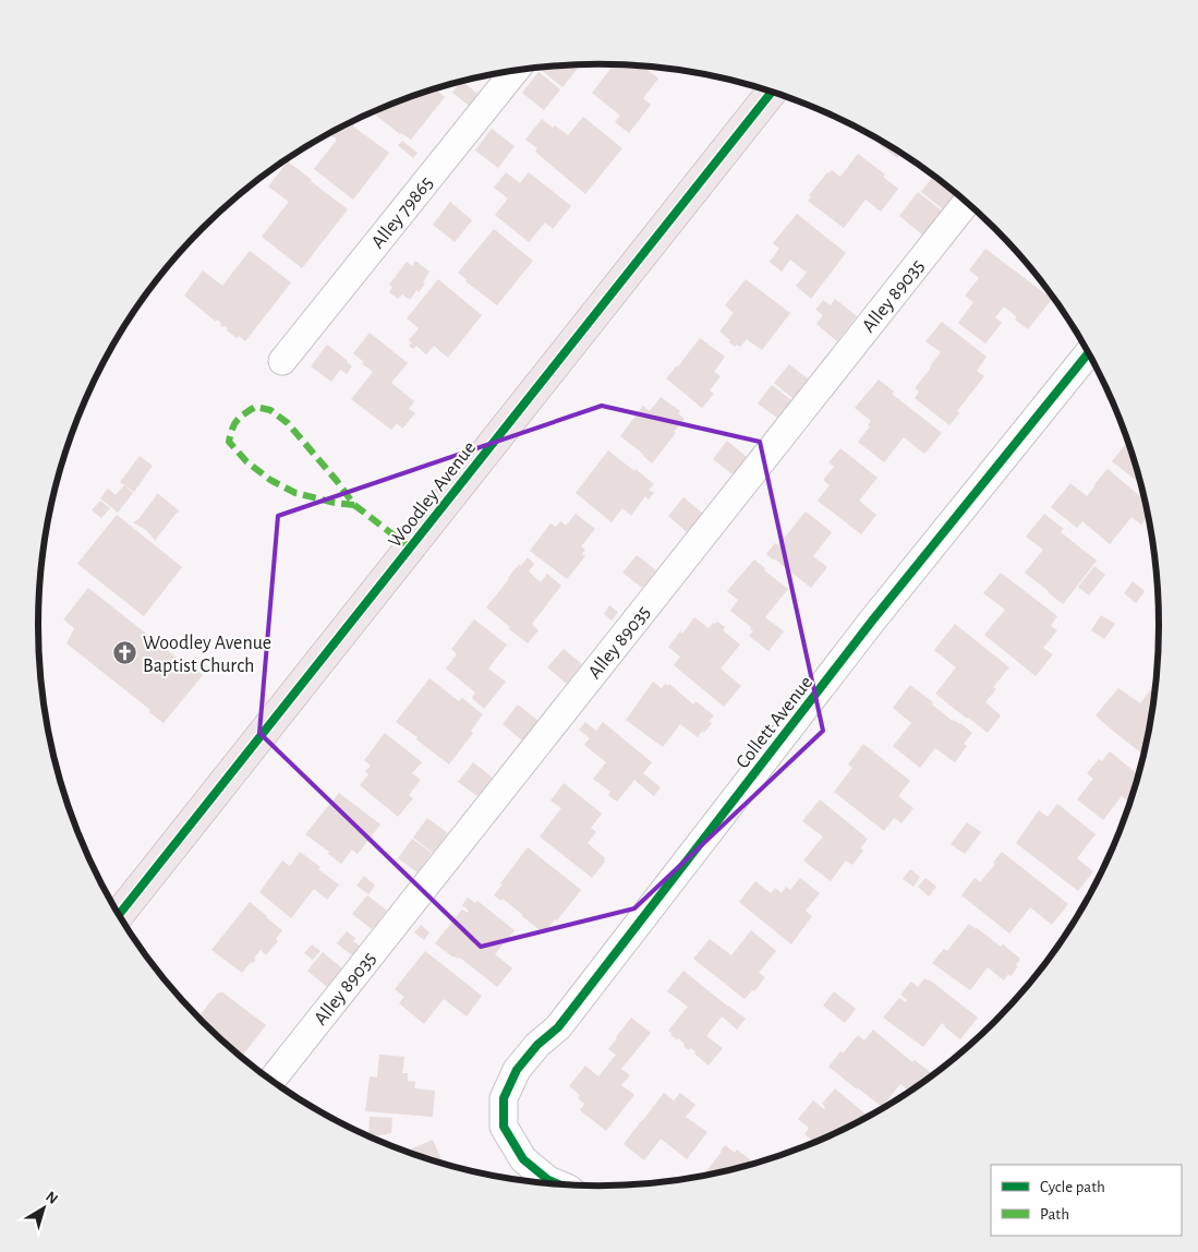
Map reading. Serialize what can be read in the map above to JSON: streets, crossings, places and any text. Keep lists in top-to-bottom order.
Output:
{
  "streets": {
    "main road": ["Woodley Avenue"],
    "street": ["Alley 79865", "Alley 89035", "Collett Avenue"]
  },
  "places": {
    "church": ["Woodley Avenue Baptist Church"]
  },
  "legend": ["Cycle path", "Path"],
  "north": "top right"
}
